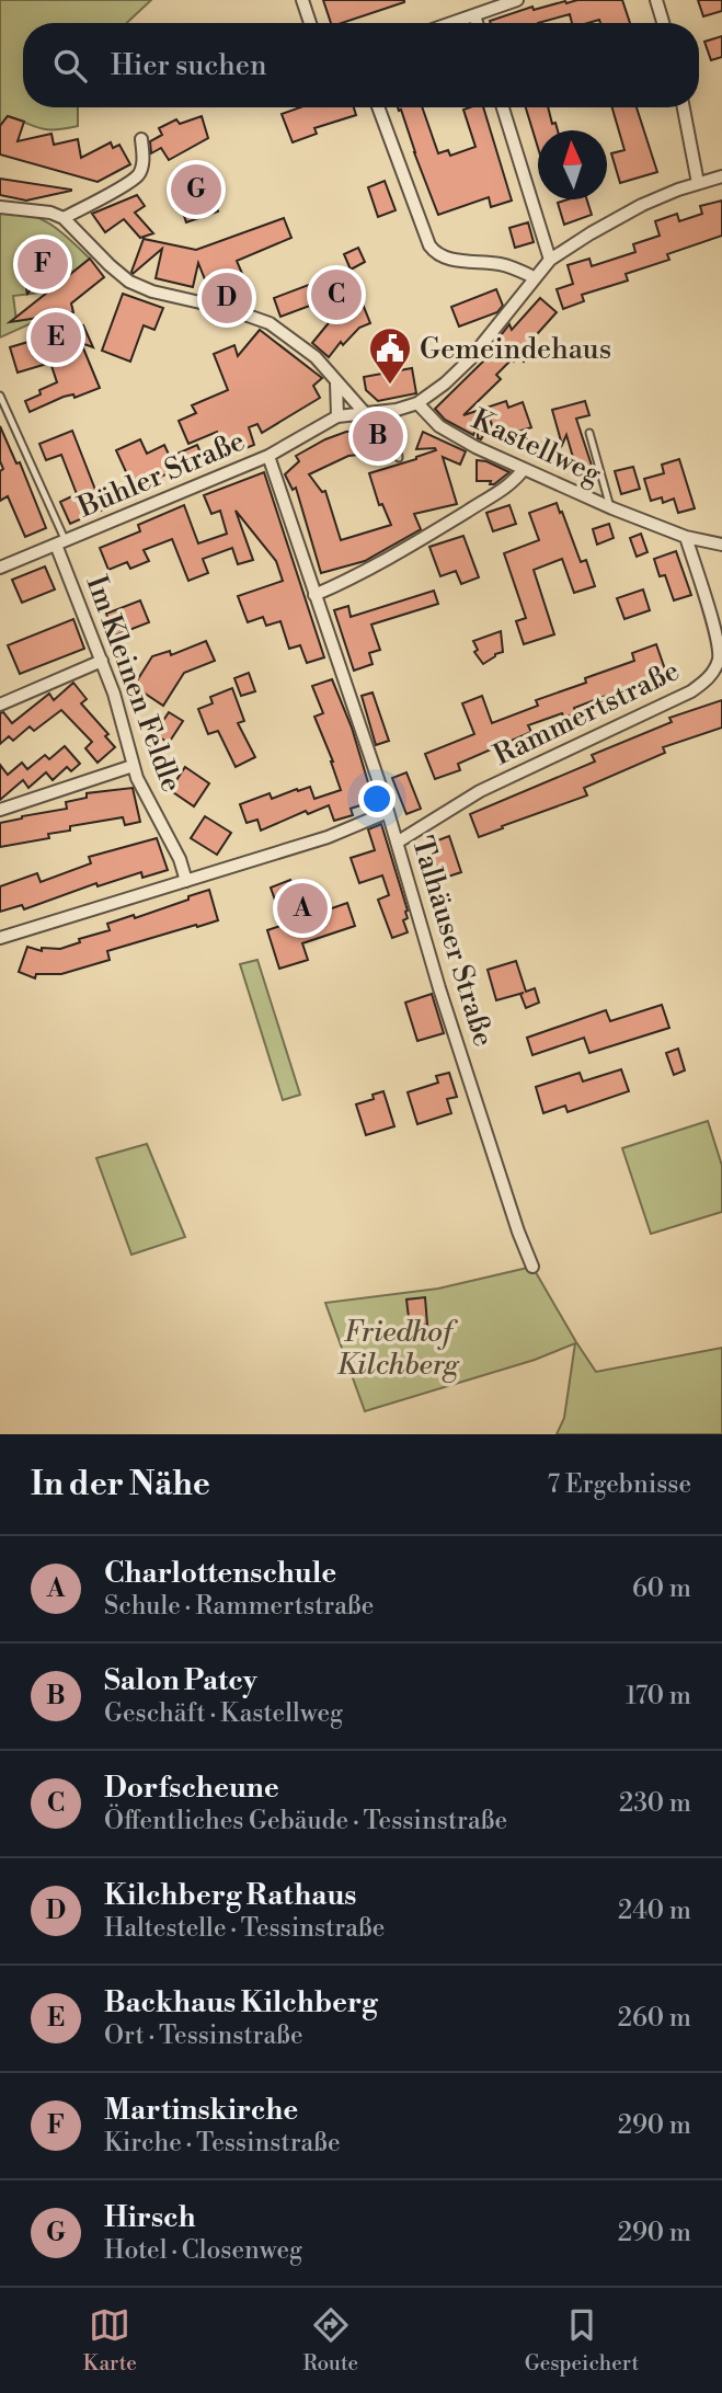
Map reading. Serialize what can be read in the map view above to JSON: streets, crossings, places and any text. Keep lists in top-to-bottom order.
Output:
{
  "streets": {
    "street": [
      "Kastellweg",
      "Bühler Straße",
      "Im Kleinen Feldle",
      "Rammertstraße",
      "Talhäuser Straße"
    ]
  },
  "crossings": [
    ["Kastellweg", "Rammertstraße"],
    ["Bühler Straße", "Im Kleinen Feldle"],
    ["Bühler Straße", "Talhäuser Straße"],
    ["Rammertstraße", "Talhäuser Straße"]
  ],
  "parks": ["Friedhof Kilchberg"],
  "places": {
    "public building": ["Gemeindehaus"]
  },
  "north": "top",
  "page": {
    "search": "Hier suchen",
    "pins": [
      "G",
      "F",
      "C",
      "D",
      "E",
      "B",
      "A"
    ],
    "heading": ["In der Nähe", "7 Ergebnisse"],
    "list": [
      {
        "mark": "A",
        "name": "Charlottenschule",
        "note": "Schule · Rammertstraße",
        "value": "60 m"
      },
      {
        "mark": "B",
        "name": "Salon Patcy",
        "note": "Geschäft · Kastellweg",
        "value": "170 m"
      },
      {
        "mark": "C",
        "name": "Dorfscheune",
        "note": "Öffentliches Gebäude · Tessinstraße",
        "value": "230 m"
      },
      {
        "mark": "D",
        "name": "Kilchberg Rathaus",
        "note": "Haltestelle · Tessinstraße",
        "value": "240 m"
      },
      {
        "mark": "E",
        "name": "Backhaus Kilchberg",
        "note": "Ort · Tessinstraße",
        "value": "260 m"
      },
      {
        "mark": "F",
        "name": "Martinskirche",
        "note": "Kirche · Tessinstraße",
        "value": "290 m"
      },
      {
        "mark": "G",
        "name": "Hirsch",
        "note": "Hotel · Closenweg",
        "value": "290 m"
      }
    ],
    "nav": ["Karte", "Route", "Gespeichert"]
  }
}
